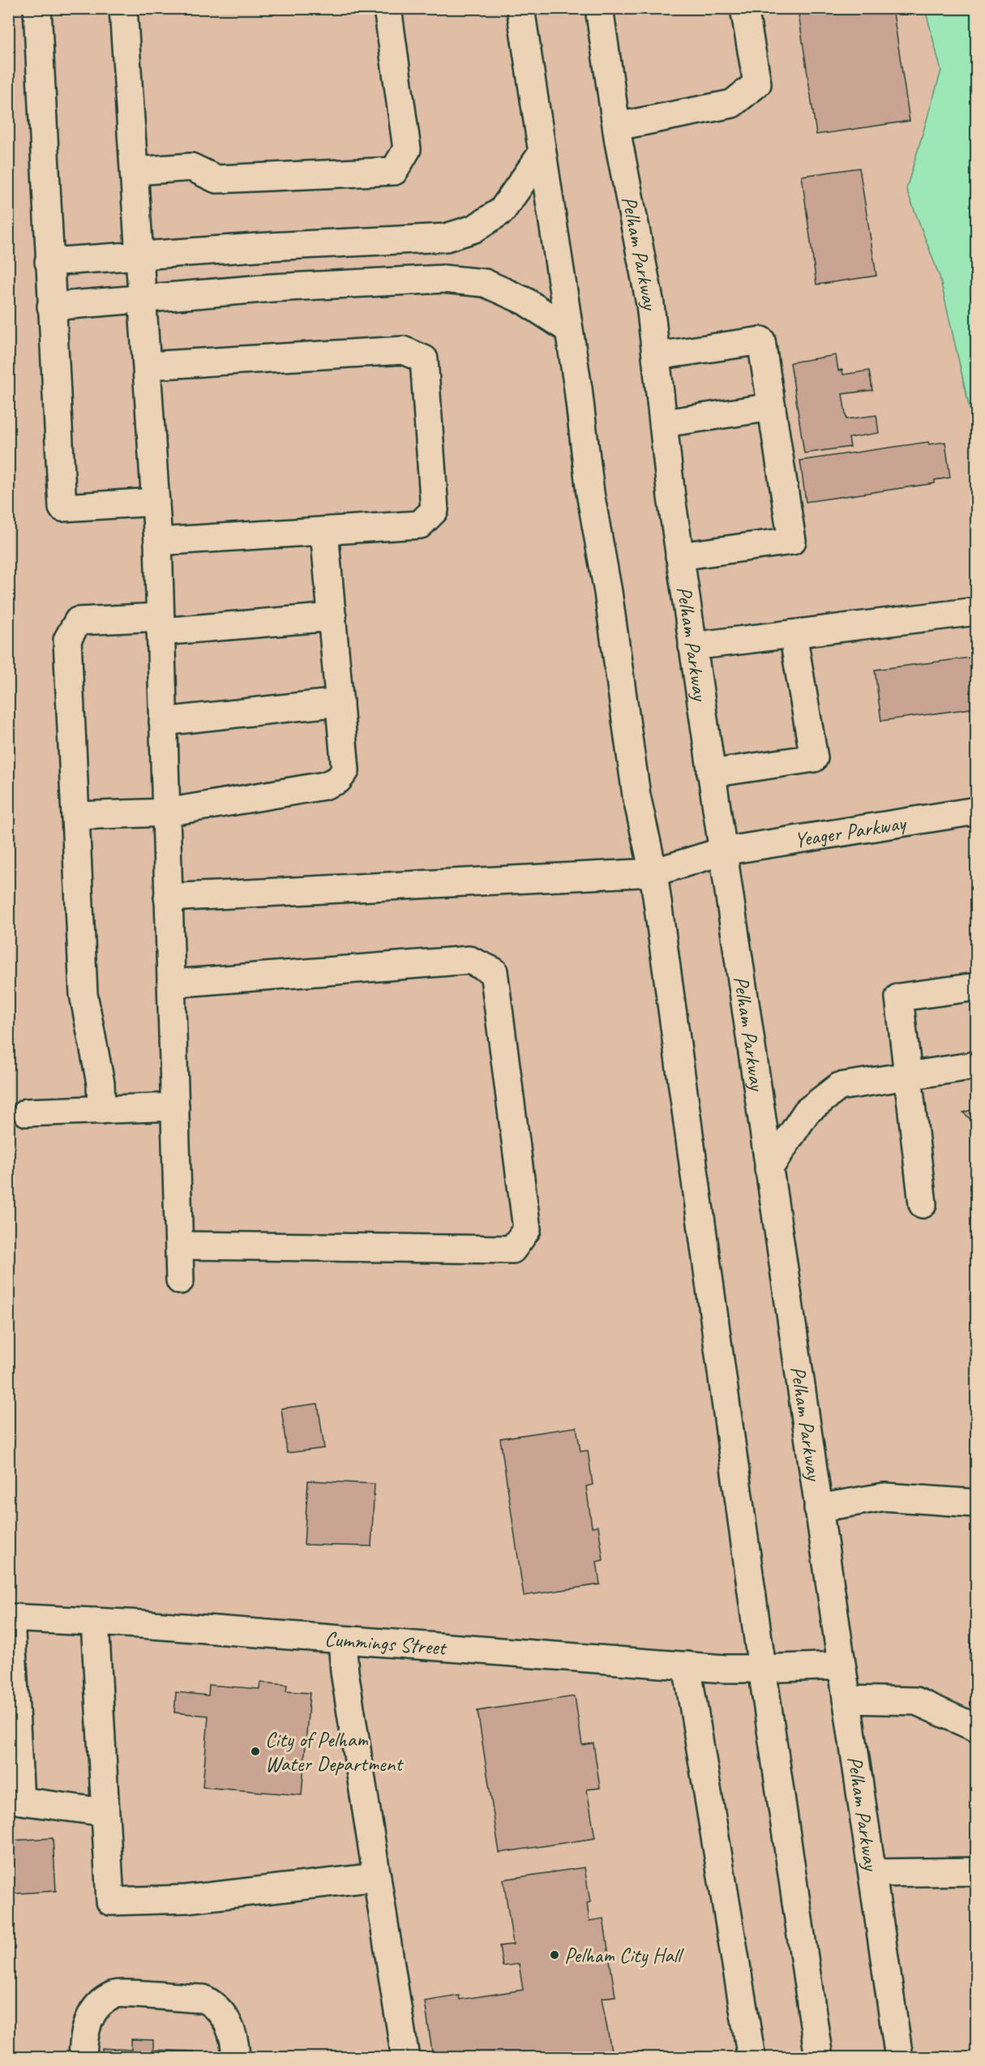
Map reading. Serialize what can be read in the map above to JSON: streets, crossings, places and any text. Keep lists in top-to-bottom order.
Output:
{
  "streets": {
    "main road": ["Pelham Parkway", "Yeager Parkway", "Cummings Street"]
  },
  "crossings": [
    ["Pelham Parkway", "Yeager Parkway"],
    ["Pelham Parkway", "Cummings Street"]
  ],
  "places": ["City of Pelham Water Department", "Pelham City Hall"]
}
